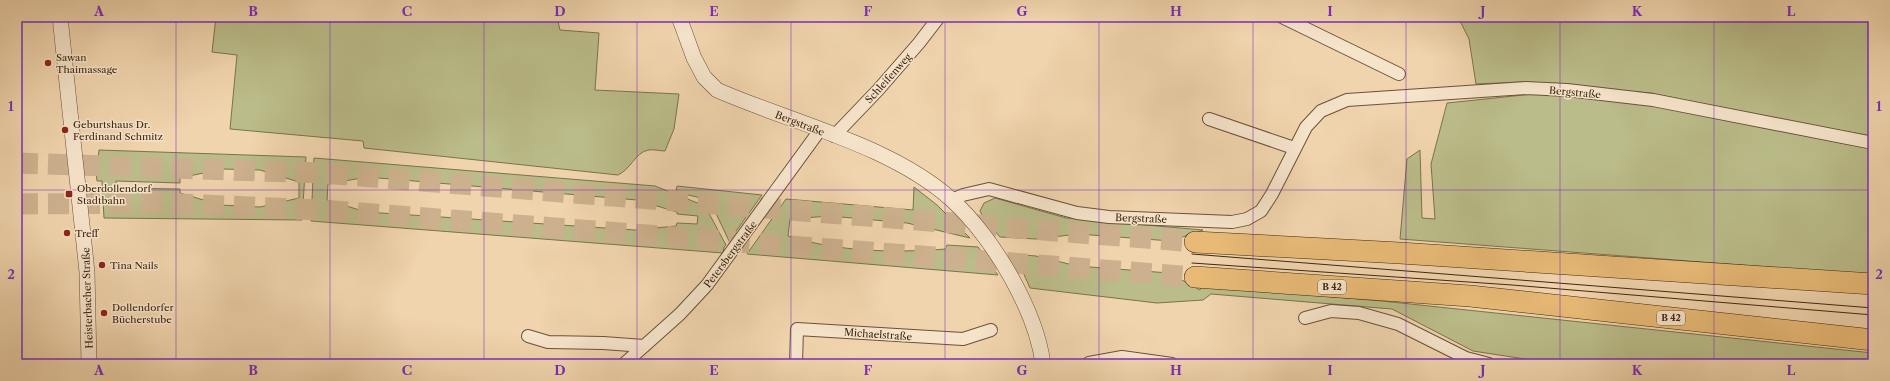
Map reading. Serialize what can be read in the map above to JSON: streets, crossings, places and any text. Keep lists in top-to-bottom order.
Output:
{
  "streets": {
    "highway": ["B 42"],
    "street": [
      "Schleifenweg",
      "Bergstraße",
      "Petersbergstraße",
      "Heisterbacher Straße",
      "Michaelstraße"
    ]
  },
  "crossings": [
    ["Schleifenweg", "Bergstraße"],
    ["Bergstraße", "Petersbergstraße"]
  ],
  "places": {
    "other": [
      "Sawan Thaimassage",
      "Geburtshaus Dr. Ferdinand Schmitz",
      "Treff",
      "Tina Nails",
      "Dollendorfer Bücherstube"
    ],
    "transit": ["Oberdollendorf Stadtbahn"]
  },
  "grid": {
    "columns": [
      "A",
      "B",
      "C",
      "D",
      "E",
      "F",
      "G",
      "H",
      "I",
      "J",
      "K",
      "L"
    ],
    "rows": ["1", "2"]
  }
}
